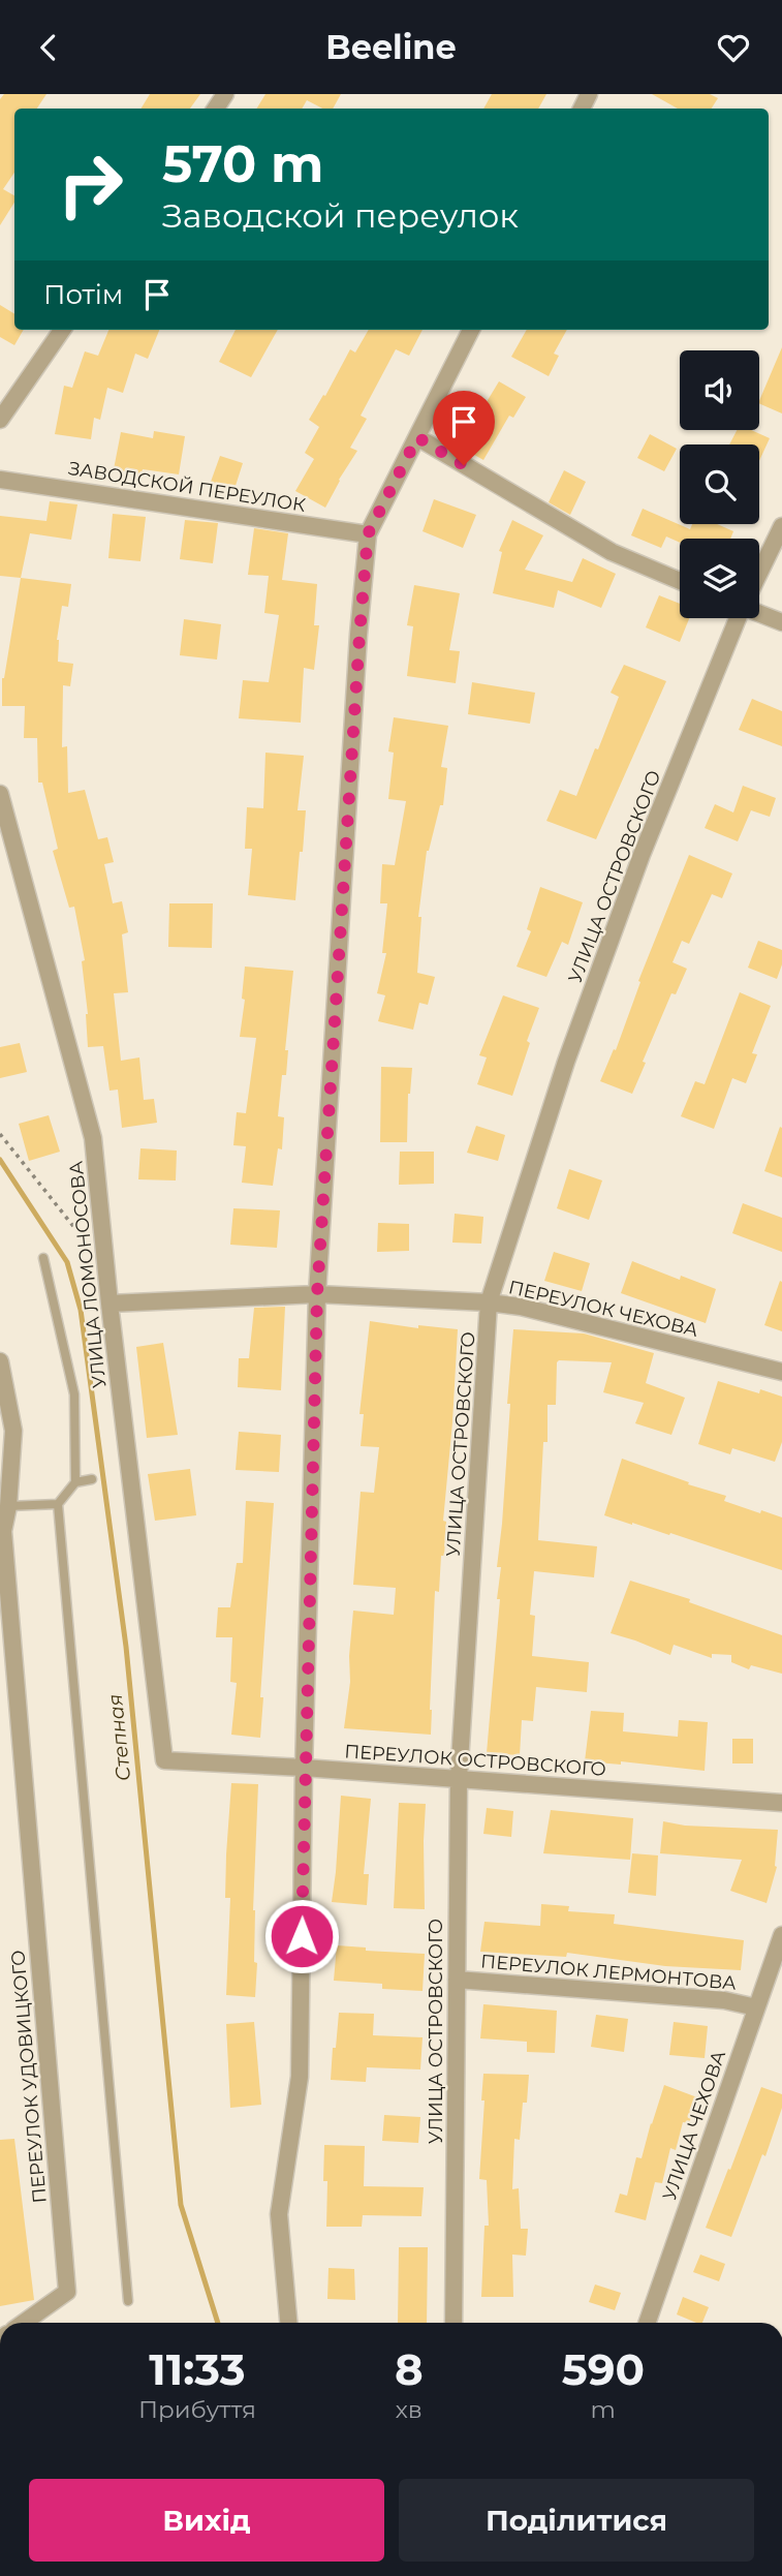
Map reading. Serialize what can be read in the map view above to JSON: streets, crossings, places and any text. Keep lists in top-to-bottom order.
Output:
{
  "streets": {
    "street": [
      "ЗАВОДСКОЙ ПЕРЕУЛОК",
      "УЛИЦА ОСТРОВСКОГО",
      "УЛИЦА ЛОМОНОСОВА",
      "ПЕРЕУЛОК ЧЕХОВА",
      "ПЕРЕУЛОК ОСТРОВСКОГО",
      "ПЕРЕУЛОК ЛЕРМОНТОВА",
      "ПЕРЕУЛОК УДОВИЦКОГО",
      "УЛИЦА ЧЕХОВА"
    ]
  },
  "crossings": [
    ["УЛИЦА ОСТРОВСКОГО", "ПЕРЕУЛОК ЧЕХОВА"],
    ["УЛИЦА ОСТРОВСКОГО", "ПЕРЕУЛОК ОСТРОВСКОГО"],
    ["УЛИЦА ОСТРОВСКОГО", "ПЕРЕУЛОК ЛЕРМОНТОВА"],
    ["УЛИЦА ЛОМОНОСОВА", "ПЕРЕУЛОК ЧЕХОВА"],
    ["УЛИЦА ЛОМОНОСОВА", "ПЕРЕУЛОК ОСТРОВСКОГО"],
    ["ПЕРЕУЛОК ЛЕРМОНТОВА", "УЛИЦА ЧЕХОВА"]
  ],
  "water": ["Степная"],
  "page": {
    "header": "Beeline",
    "turn": ["570 m", "Заводской переулок"],
    "then": "Потім",
    "eta": [
      "11:33",
      "Прибуття",
      "8",
      "хв",
      "590",
      "m"
    ],
    "buttons": ["Вихід", "Поділитися"]
  }
}
